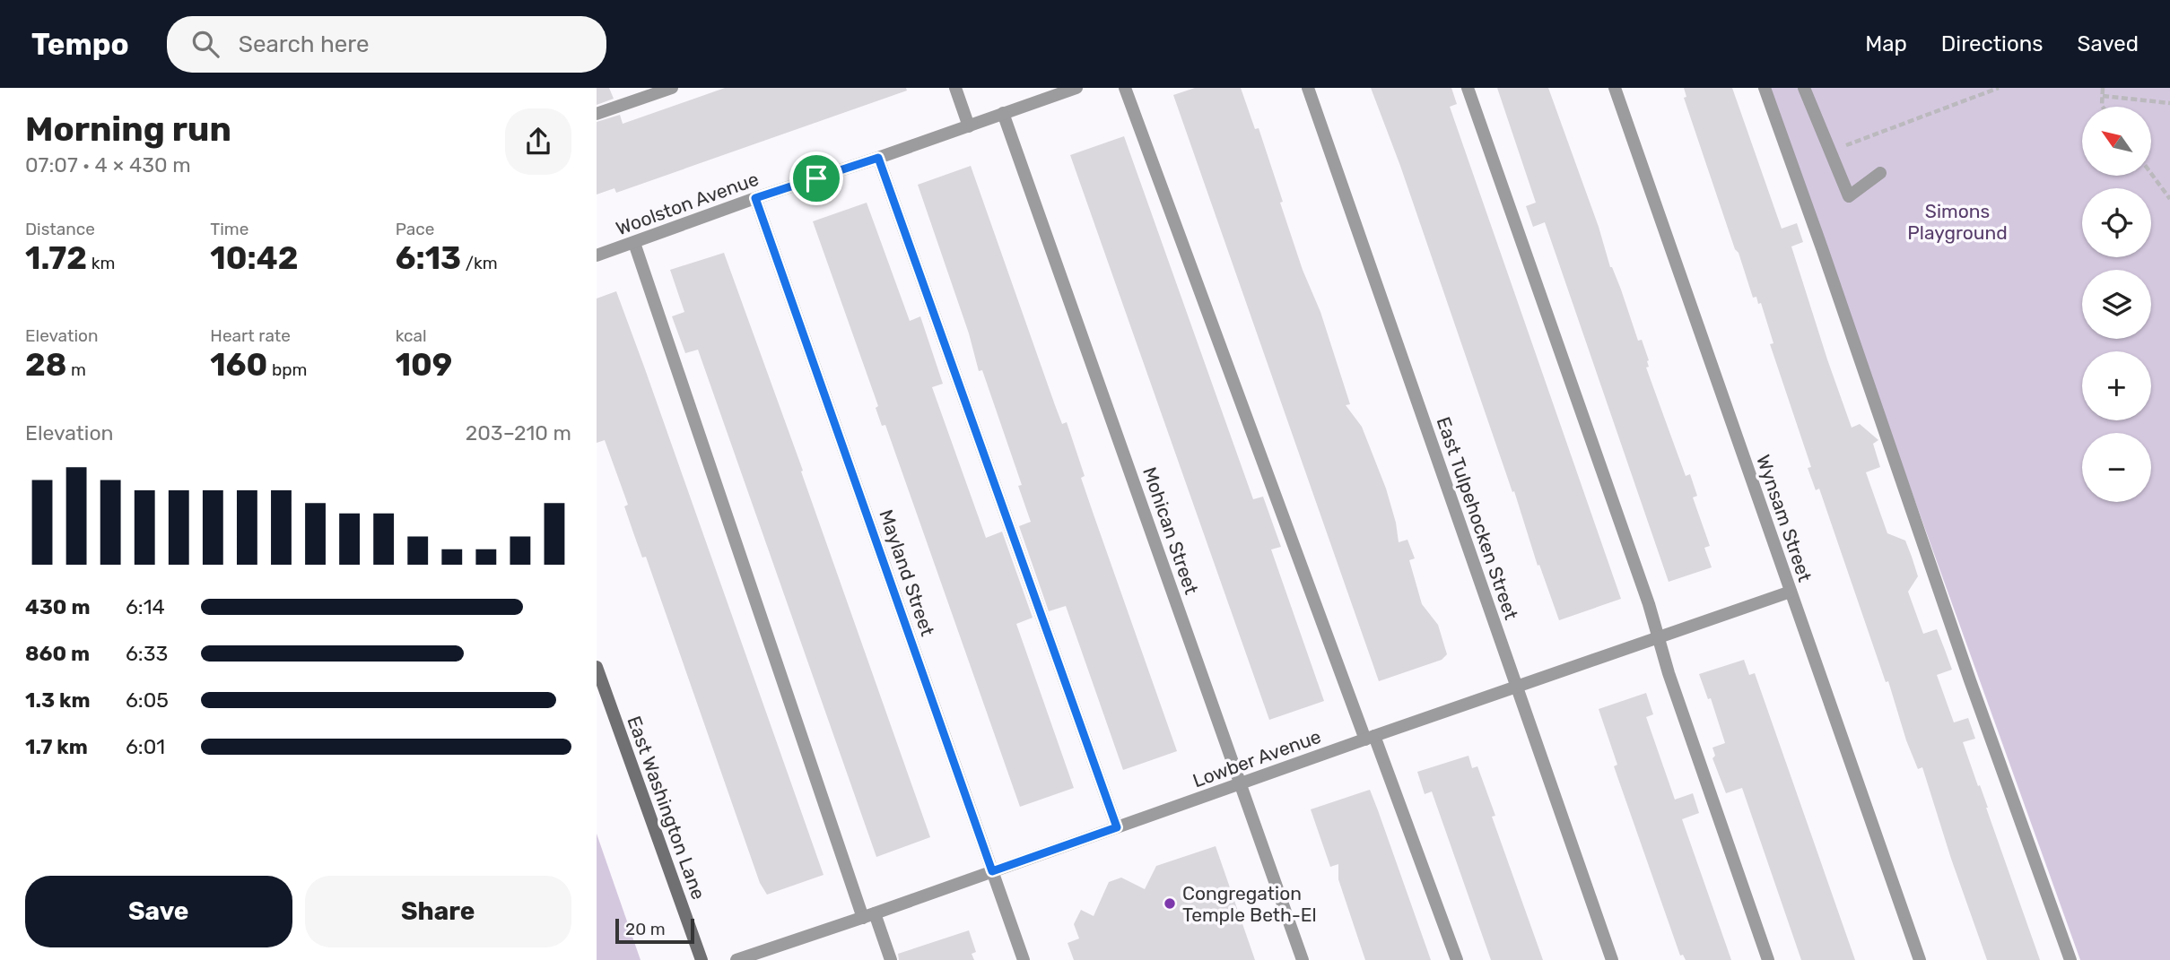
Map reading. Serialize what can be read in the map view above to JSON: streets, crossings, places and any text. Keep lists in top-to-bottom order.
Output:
{
  "streets": {
    "main road": ["East Washington Lane"],
    "street": [
      "Woolston Avenue",
      "East Tulpehocken Street",
      "Wynsam Street",
      "Mohican Street",
      "Mayland Street",
      "Lowber Avenue"
    ]
  },
  "crossings": [
    ["Woolston Avenue", "Mohican Street"],
    ["Woolston Avenue", "Mayland Street"],
    ["East Tulpehocken Street", "Lowber Avenue"],
    ["Wynsam Street", "Lowber Avenue"],
    ["Mohican Street", "Lowber Avenue"],
    ["Mayland Street", "Lowber Avenue"]
  ],
  "parks": ["Simons Playground"],
  "places": ["Congregation Temple Beth-El"],
  "scale_bar": "20 m",
  "north": "top left",
  "page": {
    "header": "Tempo",
    "search": "Search here",
    "nav": ["Map", "Directions", "Saved"],
    "heading": ["Morning run", "07:07 · 4 × 430 m"],
    "map_buttons": ["+", "−"],
    "stats": [
      ["Distance", "1.72 km"],
      ["Time", "10:42"],
      ["Pace", "6:13 /km"],
      ["Elevation", "28 m"],
      ["Heart rate", "160 bpm"],
      ["kcal", "109"]
    ],
    "chart": ["Elevation", "203–210 m"],
    "list": [
      {
        "name": "430 m",
        "note": "6:14"
      },
      {
        "name": "860 m",
        "note": "6:33"
      },
      {
        "name": "1.3 km",
        "note": "6:05"
      },
      {
        "name": "1.7 km",
        "note": "6:01"
      }
    ],
    "buttons": ["Save", "Share"],
    "scale": "20 m"
  }
}
